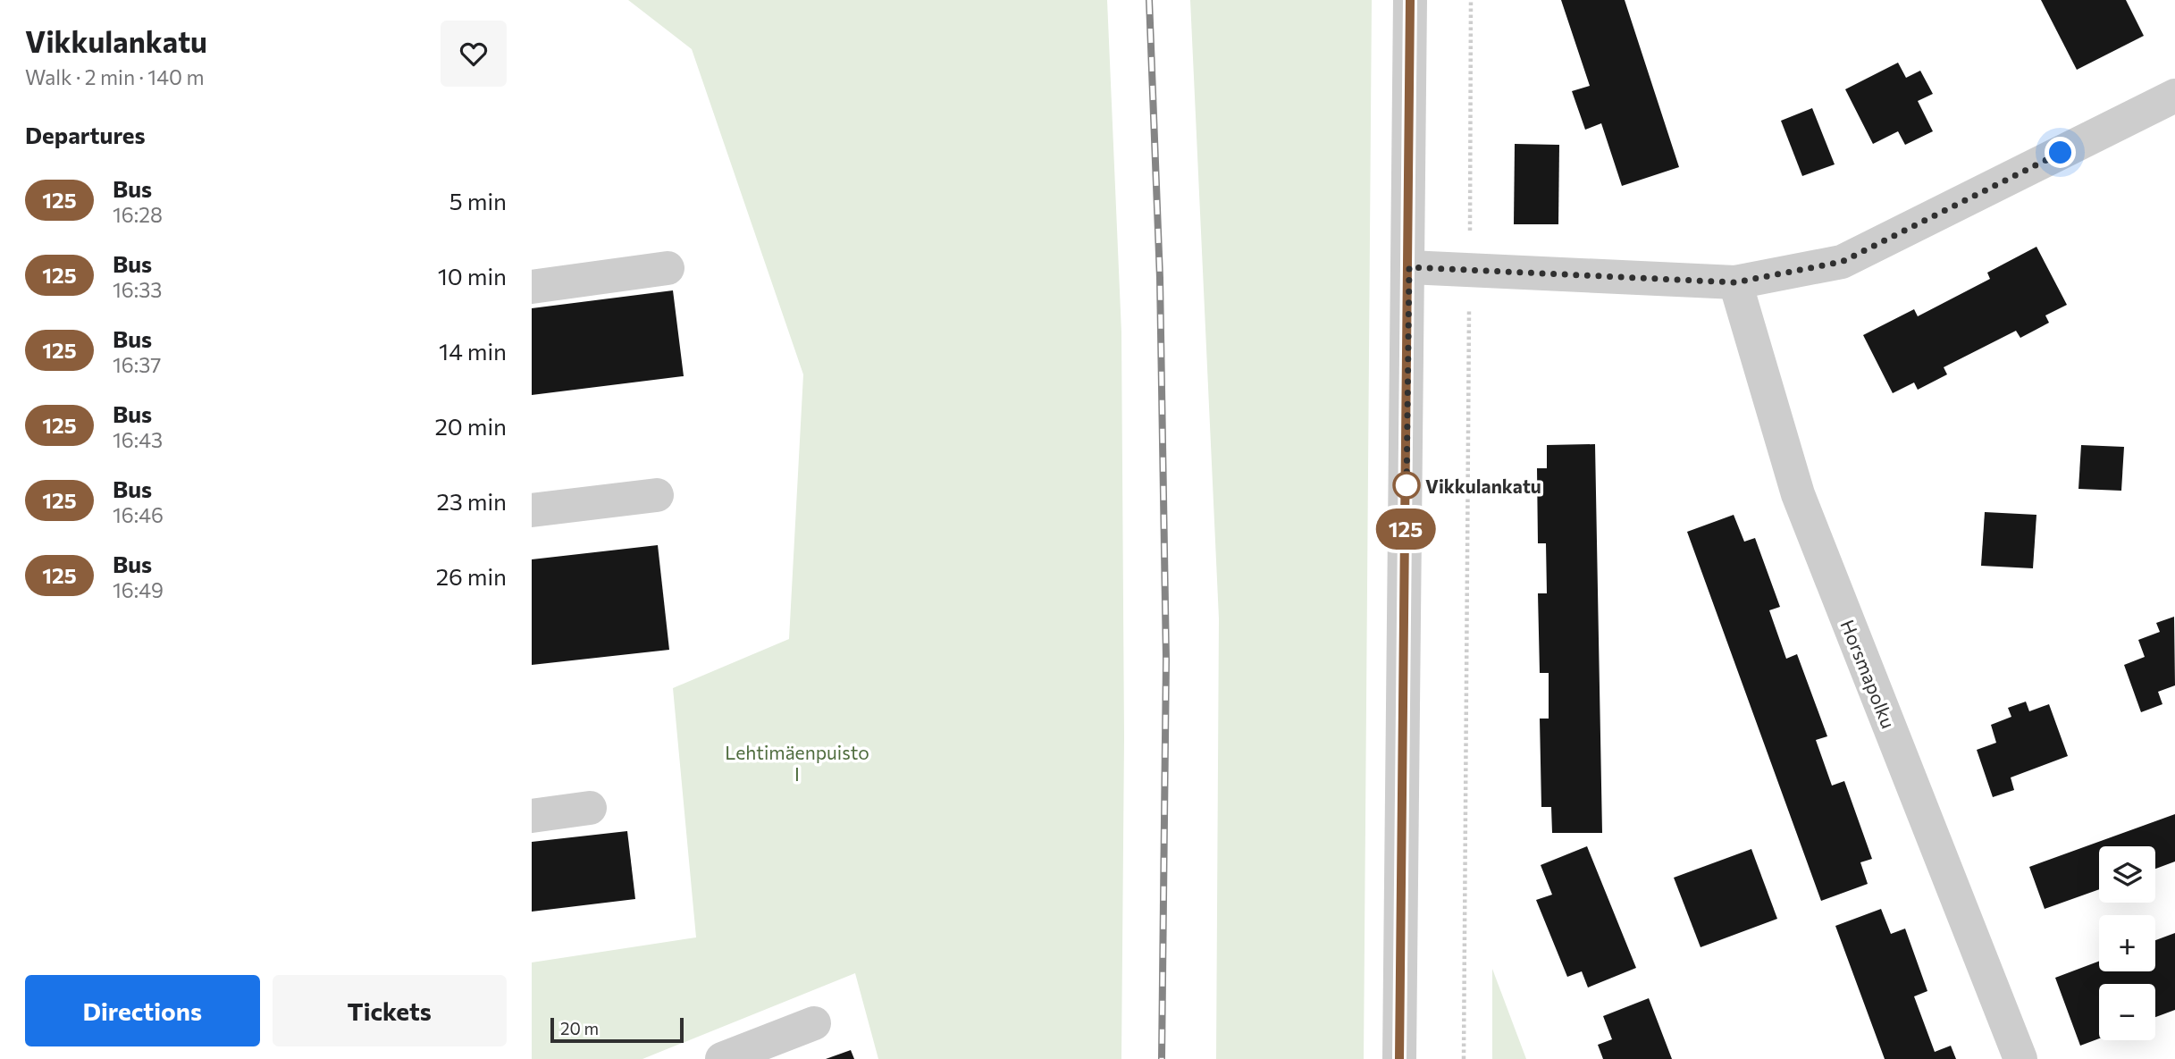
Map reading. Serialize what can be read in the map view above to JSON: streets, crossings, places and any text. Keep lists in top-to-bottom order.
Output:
{
  "streets": {
    "street": ["Horsmapolku"]
  },
  "parks": ["Lehtimäenpuisto I"],
  "places": ["Vikkulankatu"],
  "lines": ["bus line 125"],
  "scale_bar": "20 m",
  "page": {
    "heading": [
      ["Vikkulankatu", "Walk · 2 min · 140 m"],
      "Departures"
    ],
    "on_map": "125",
    "list": [
      {
        "mark": "125",
        "name": "Bus",
        "note": "16:28",
        "value": "5 min"
      },
      {
        "mark": "125",
        "name": "Bus",
        "note": "16:33",
        "value": "10 min"
      },
      {
        "mark": "125",
        "name": "Bus",
        "note": "16:37",
        "value": "14 min"
      },
      {
        "mark": "125",
        "name": "Bus",
        "note": "16:43",
        "value": "20 min"
      },
      {
        "mark": "125",
        "name": "Bus",
        "note": "16:46",
        "value": "23 min"
      },
      {
        "mark": "125",
        "name": "Bus",
        "note": "16:49",
        "value": "26 min"
      }
    ],
    "map_buttons": ["+", "−"],
    "buttons": ["Directions", "Tickets"],
    "scale": "20 m"
  }
}
